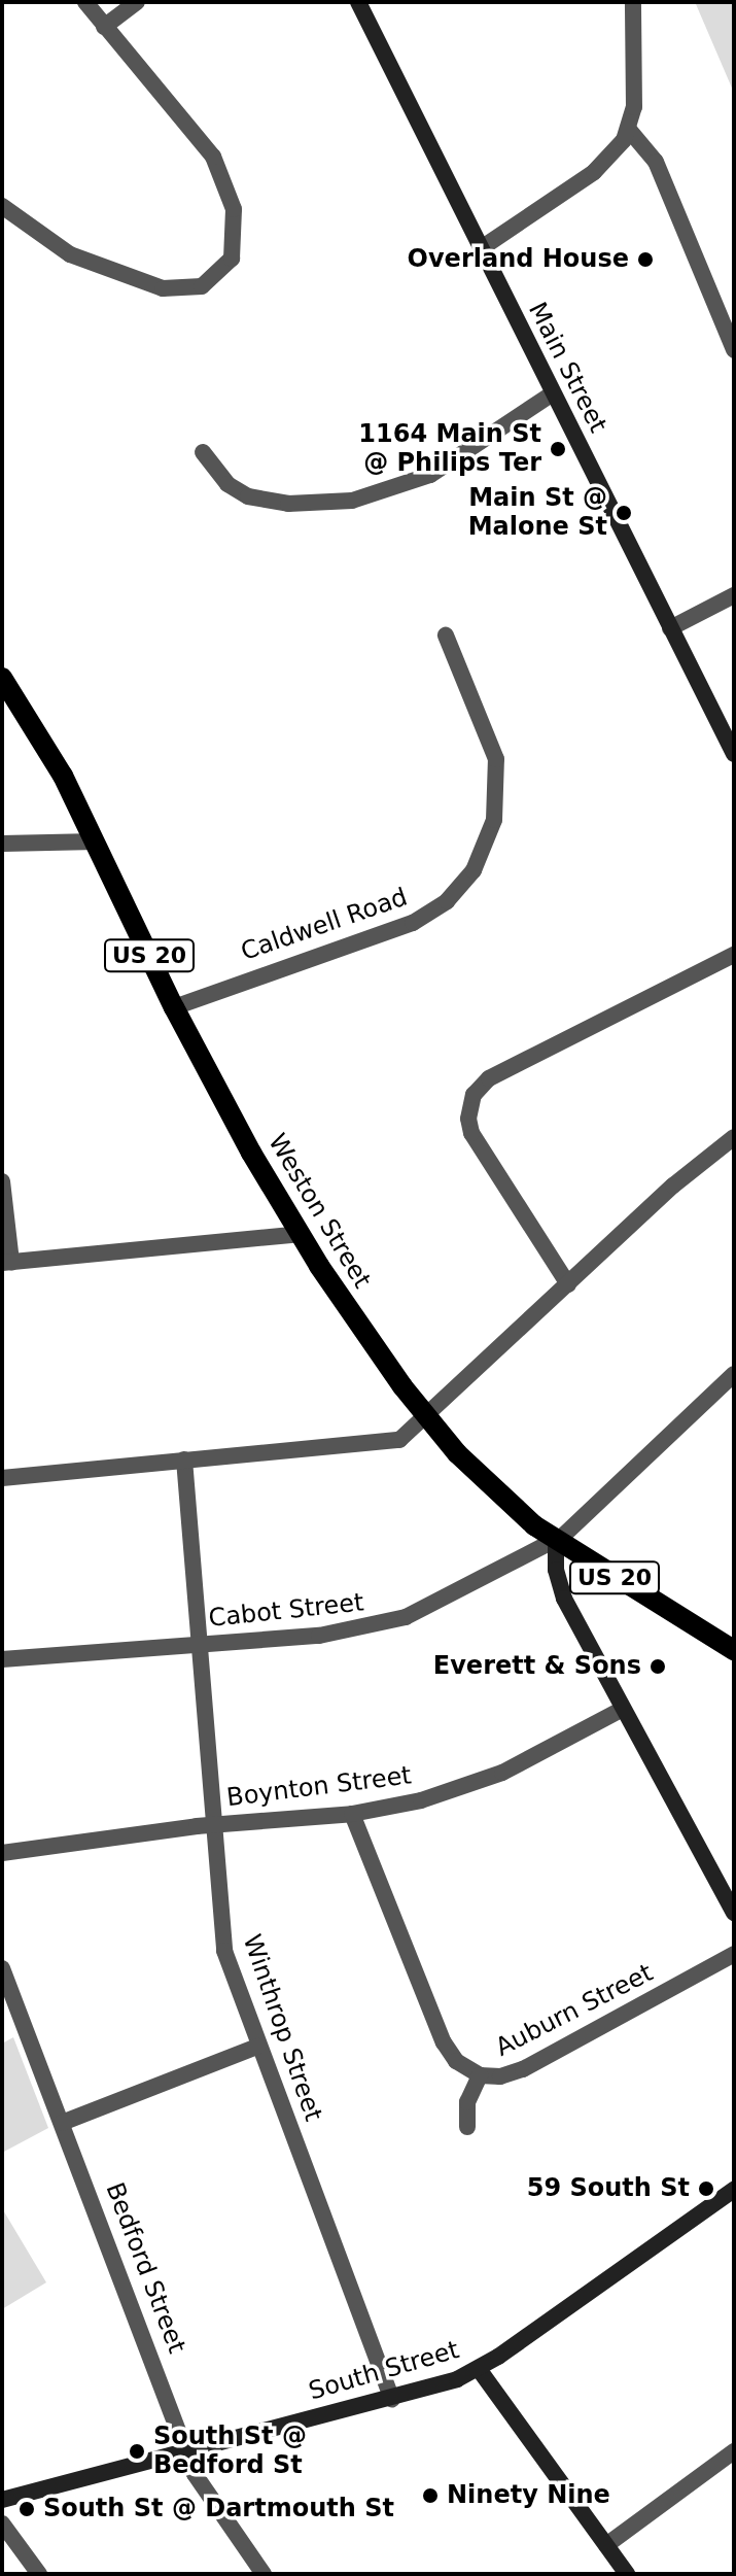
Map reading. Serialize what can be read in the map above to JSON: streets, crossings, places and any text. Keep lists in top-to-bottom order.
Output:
{
  "streets": {
    "main road": [
      "Main Street",
      "US 20",
      "Weston Street",
      "South Street"
    ],
    "street": [
      "Caldwell Road",
      "Cabot Street",
      "Boynton Street",
      "Auburn Street",
      "Winthrop Street",
      "Bedford Street"
    ]
  },
  "crossings": [
    ["Caldwell Road", "Weston Street"],
    ["Weston Street", "Cabot Street"],
    ["Cabot Street", "Winthrop Street"],
    ["Boynton Street", "Auburn Street"],
    ["Boynton Street", "Winthrop Street"],
    ["Winthrop Street", "South Street"],
    ["Bedford Street", "South Street"]
  ],
  "places": [
    "Overland House",
    "1164 Main St @ Philips Ter",
    "Main St @ Malone St",
    "Everett & Sons",
    "59 South St",
    "South St @ Bedford St",
    "Ninety Nine",
    "South St @ Dartmouth St"
  ]
}
